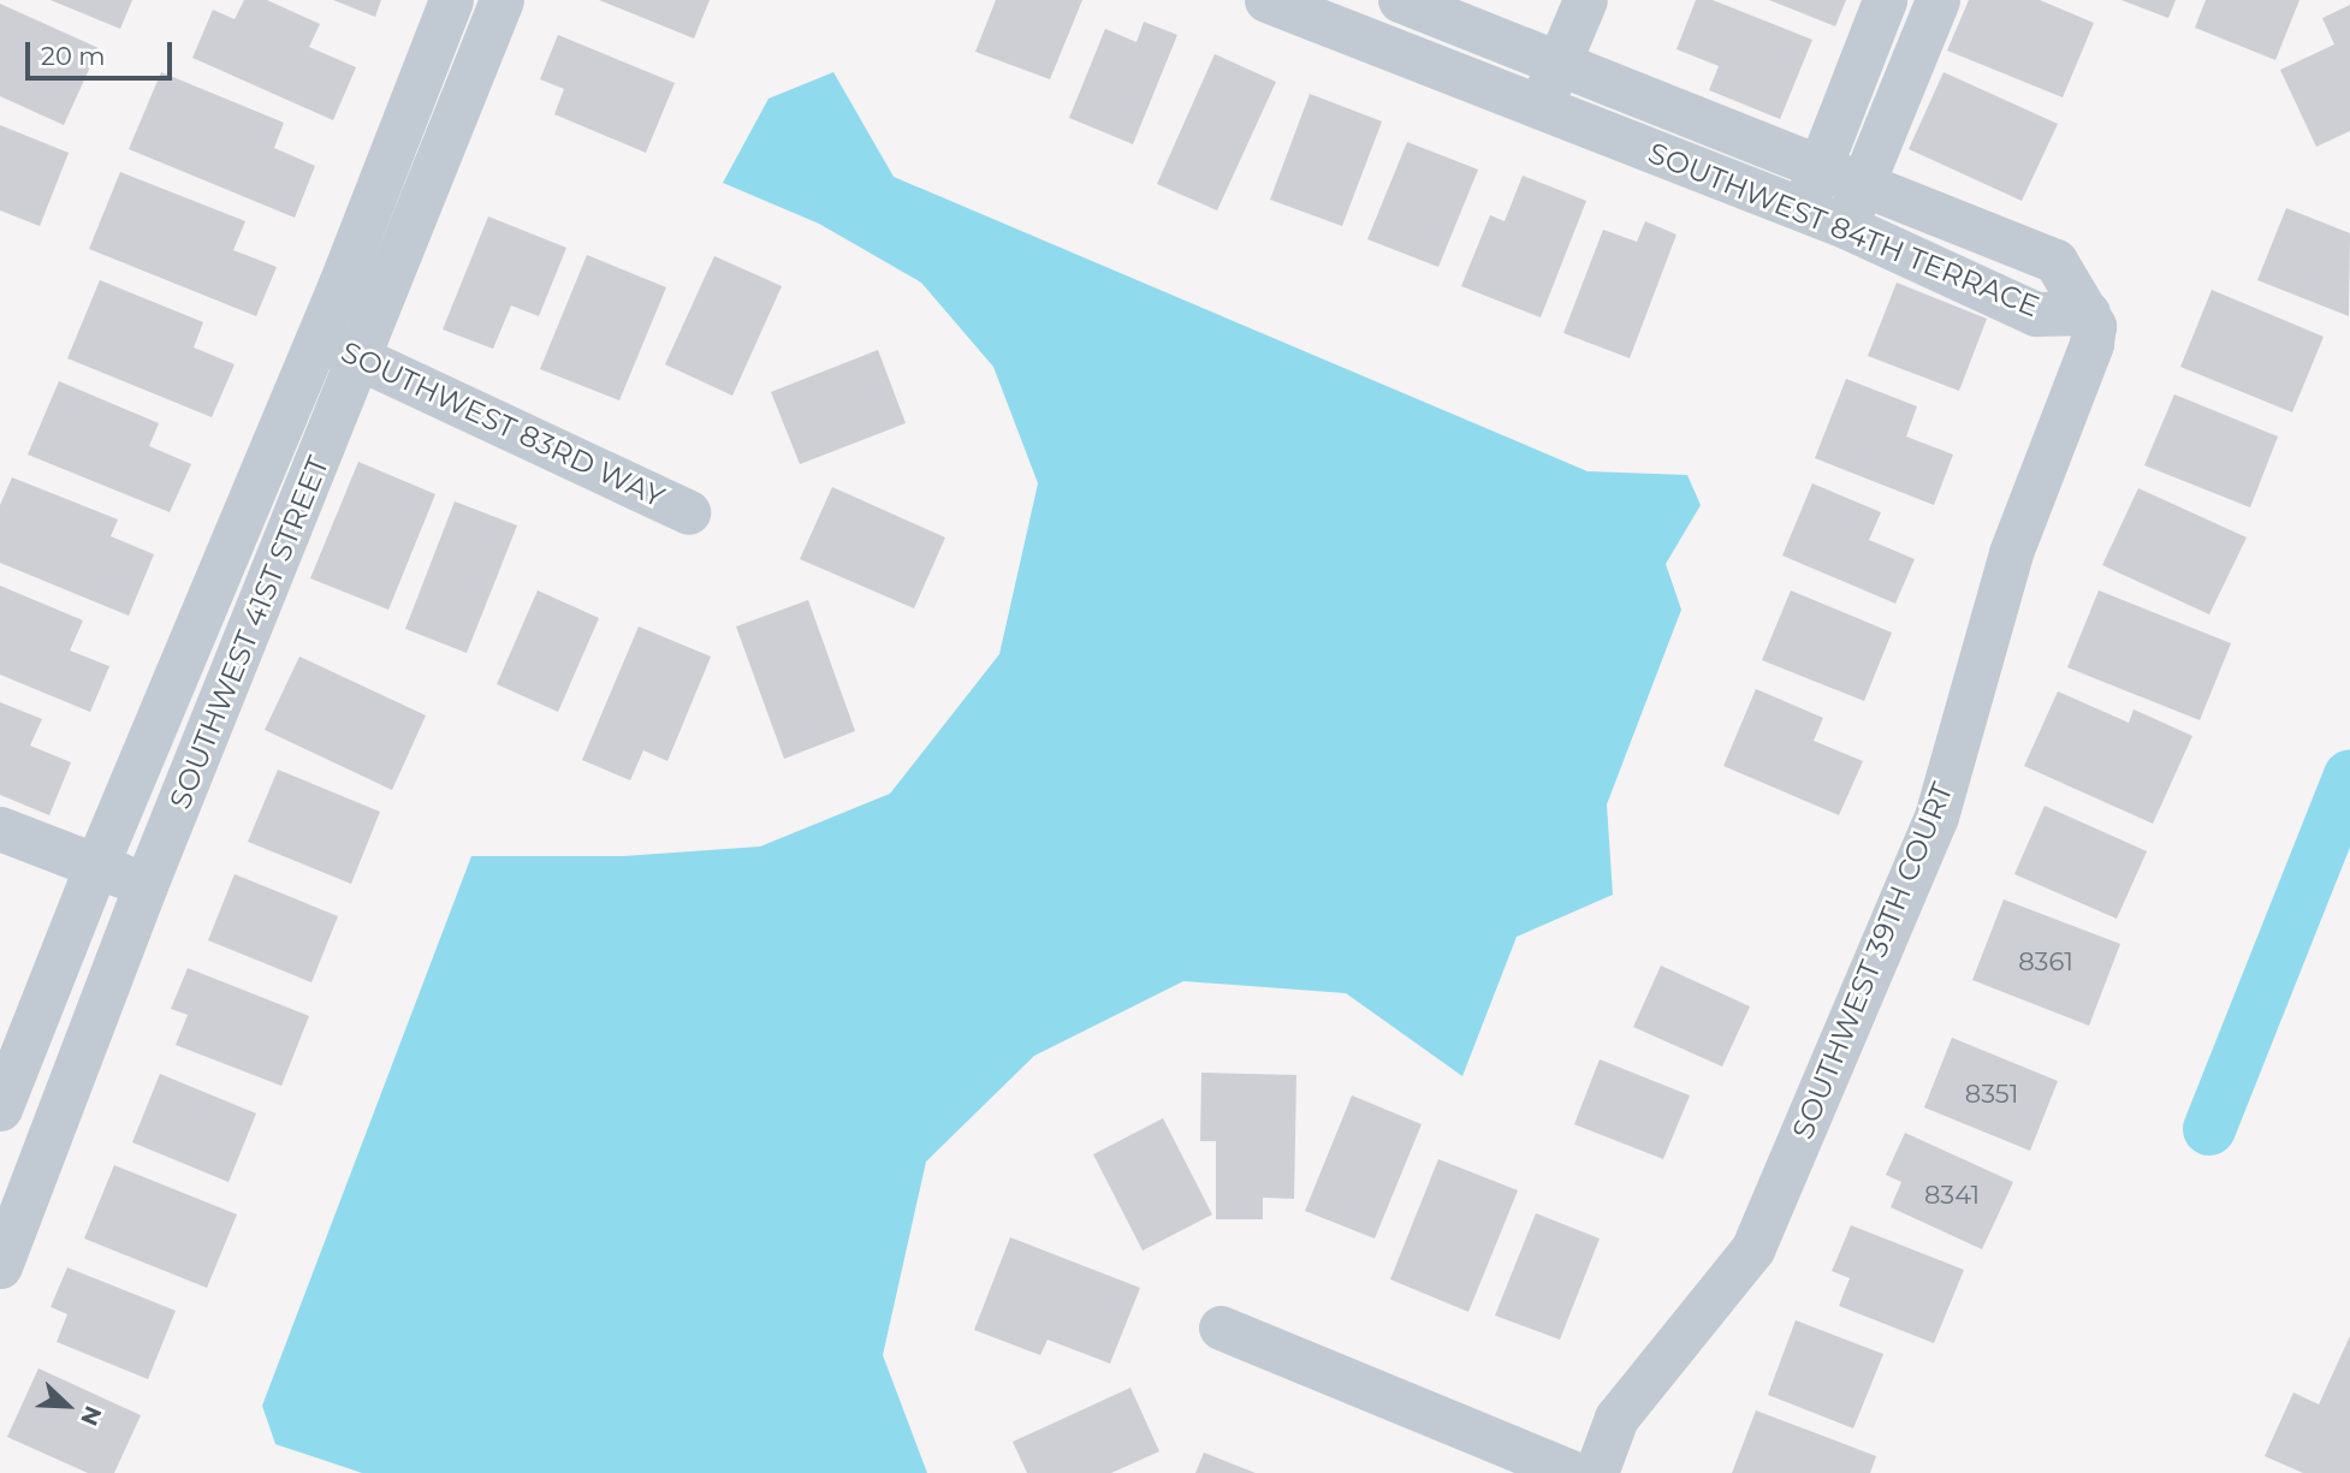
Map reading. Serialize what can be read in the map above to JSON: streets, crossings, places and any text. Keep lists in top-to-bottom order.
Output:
{
  "streets": {
    "street": [
      "SOUTHWEST 84TH TERRACE",
      "SOUTHWEST 83RD WAY",
      "SOUTHWEST 41ST STREET",
      "SOUTHWEST 39TH COURT"
    ]
  },
  "crossings": [
    ["SOUTHWEST 84TH TERRACE", "SOUTHWEST 39TH COURT"],
    ["SOUTHWEST 83RD WAY", "SOUTHWEST 41ST STREET"]
  ],
  "house_numbers": ["8361", "8351", "8341"],
  "scale_bar": "20 m",
  "north": "bottom right"
}
